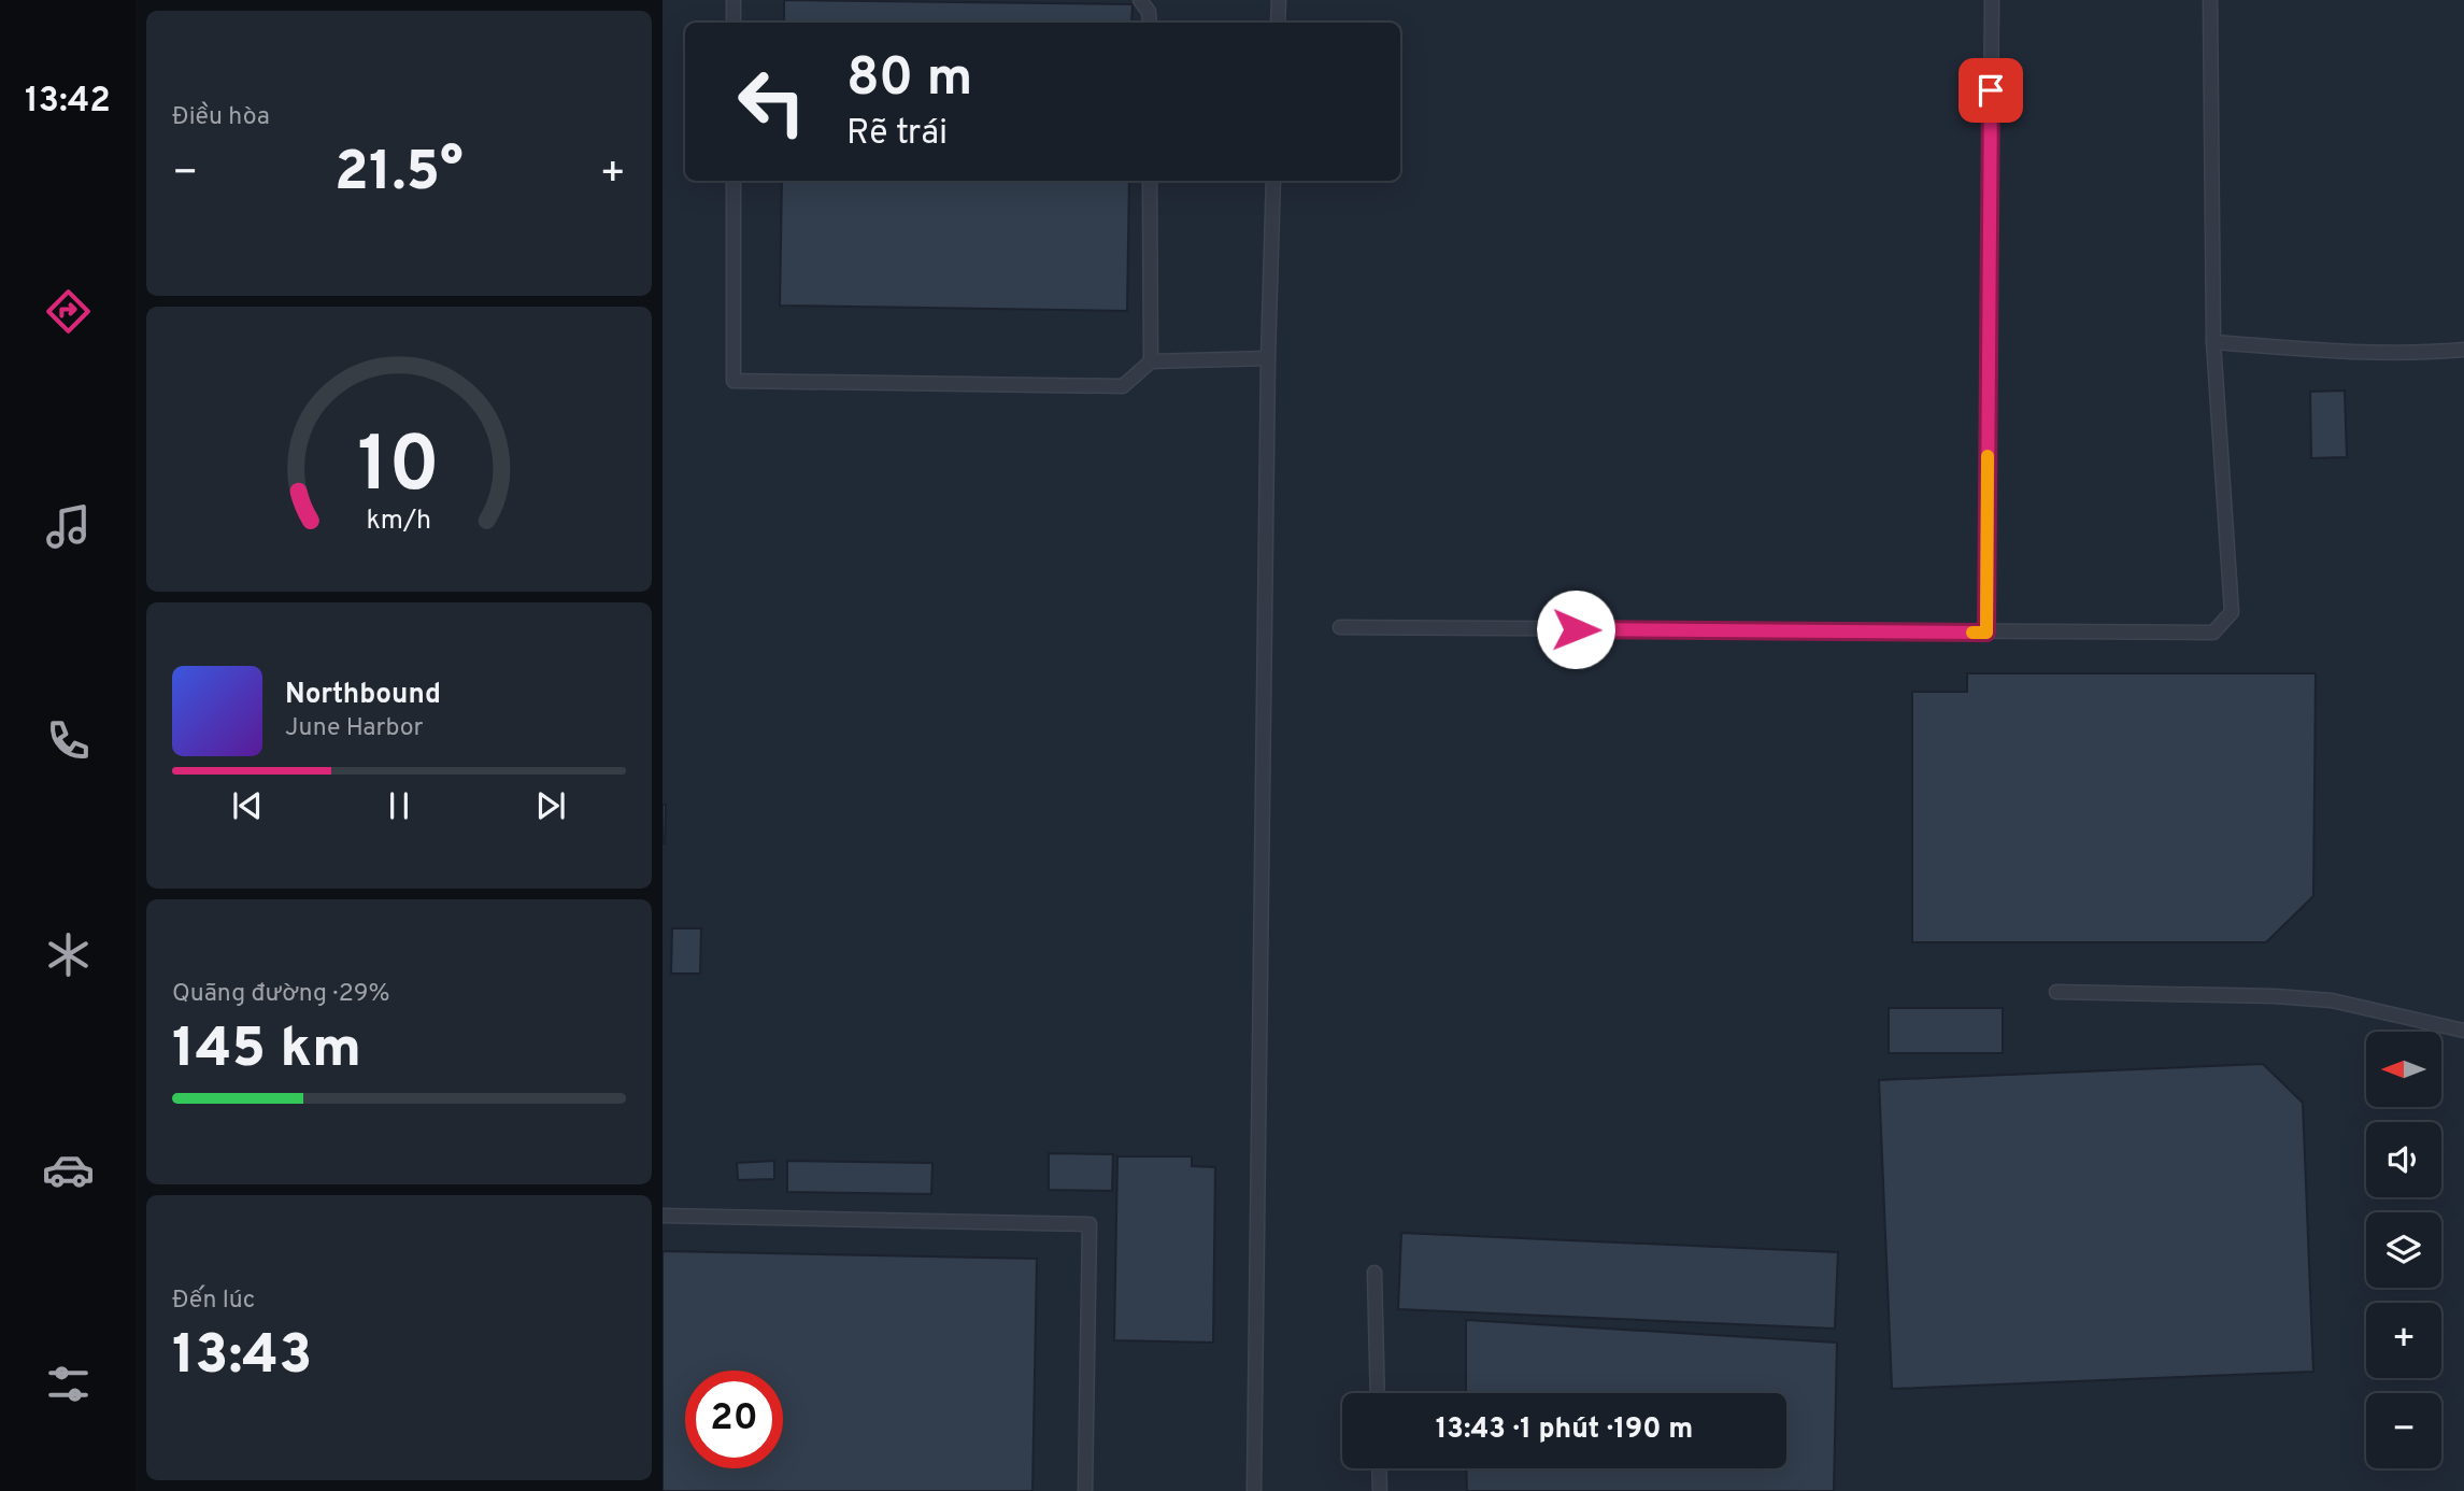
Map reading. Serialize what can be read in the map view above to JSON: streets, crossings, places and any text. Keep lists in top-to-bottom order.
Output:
{
  "north": "left",
  "page": {
    "tabs": "13:42",
    "tile": [
      "Điều hòa",
      ["Quãng đường · 29%", "145 km"],
      ["Đến lúc", "13:43"]
    ],
    "turn": ["80 m", "Rẽ trái"],
    "heat": ["−", "21.5°", "+"],
    "song": ["Northbound", "June Harbor"],
    "map_buttons": ["+", "−"],
    "limit": "20",
    "trip": "13:43 · 1 phút · 190 m",
    "gauge": ["10", "km/h"]
  }
}
